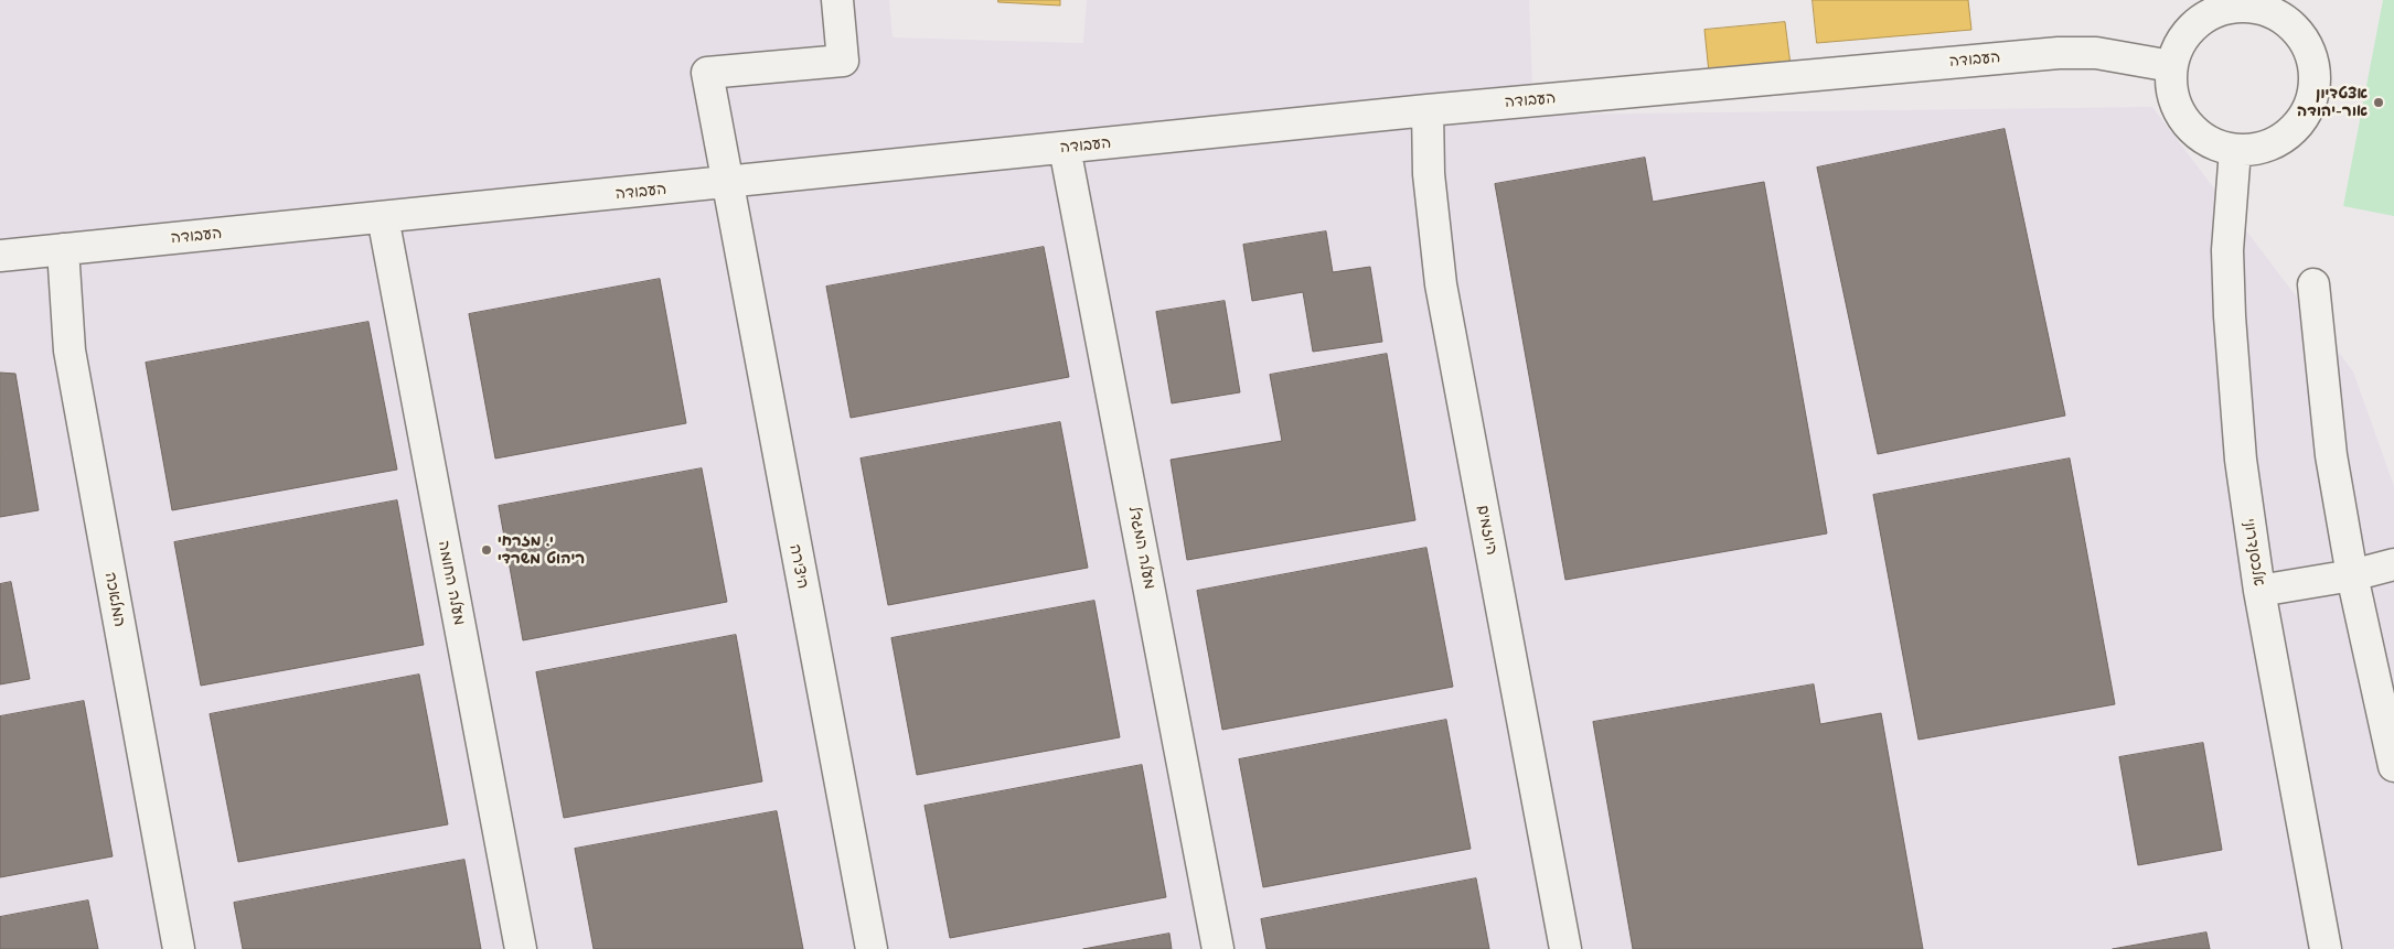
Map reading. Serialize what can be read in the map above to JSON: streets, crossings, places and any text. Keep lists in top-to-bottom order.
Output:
{
  "streets": {
    "street": [
      "העבודה",
      "היוזמים",
      "מעלה המגדל",
      "אלכסנדרוני",
      "היצירה",
      "מעלה החומה",
      "המלאכה"
    ]
  },
  "crossings": [
    ["העבודה", "היוזמים"],
    ["העבודה", "מעלה המגדל"],
    ["העבודה", "אלכסנדרוני"],
    ["העבודה", "היצירה"],
    ["העבודה", "מעלה החומה"],
    ["העבודה", "המלאכה"]
  ],
  "places": ["אצטדיון אור-יהודה", "י. מזרחי ריהוט משרדי"]
}
